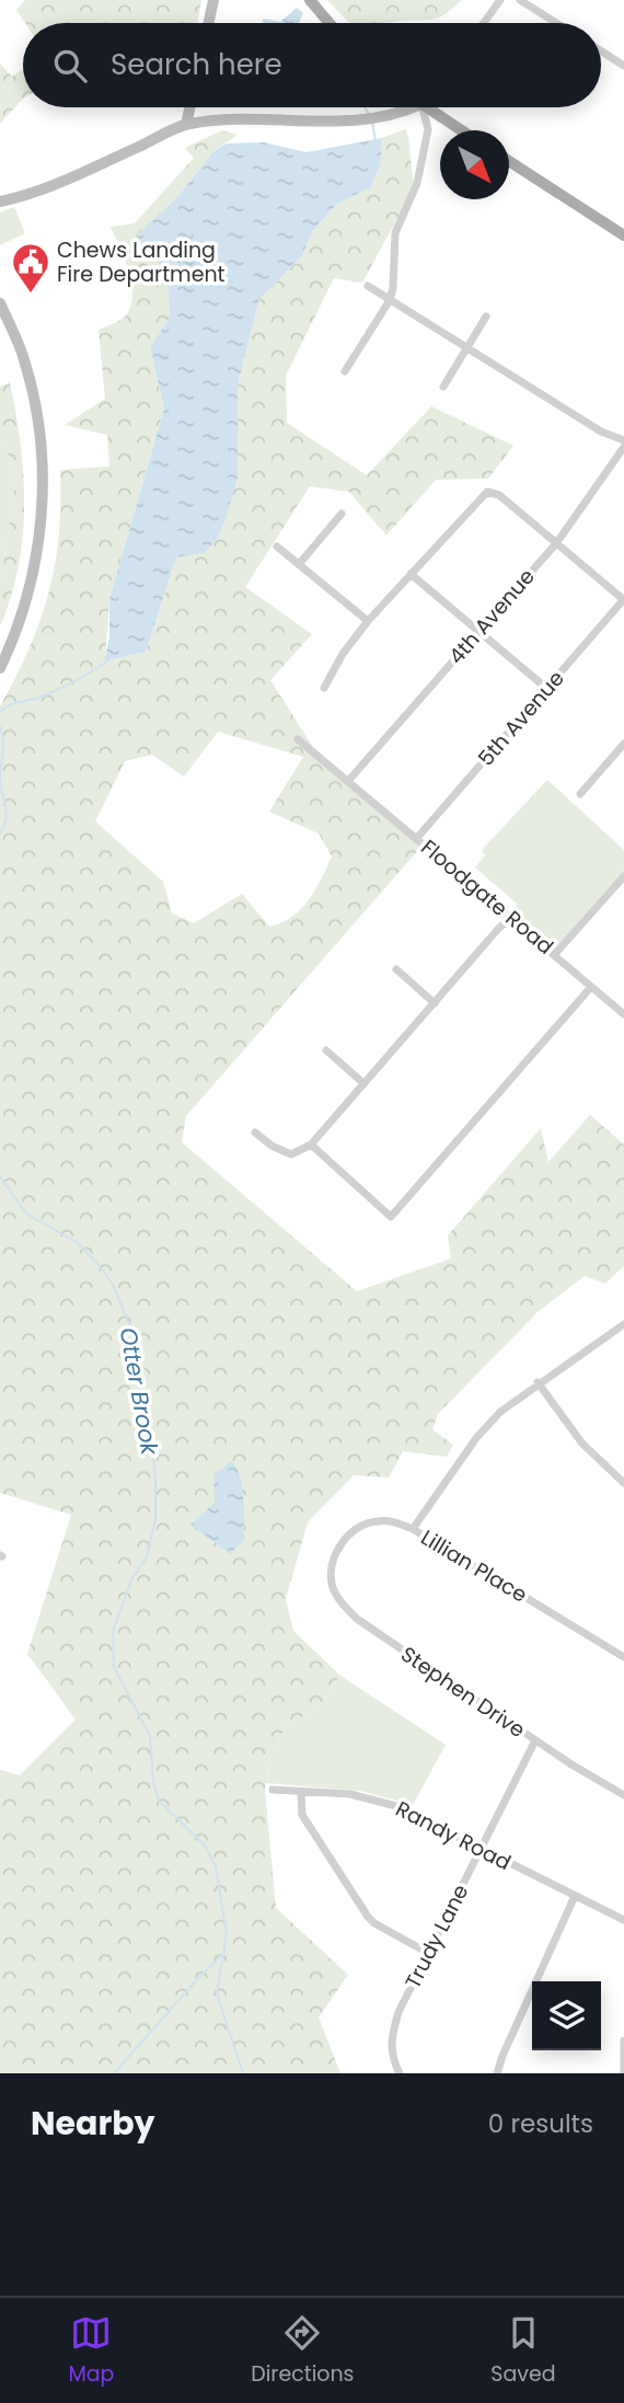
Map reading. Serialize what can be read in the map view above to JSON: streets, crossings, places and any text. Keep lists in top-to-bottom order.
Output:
{
  "streets": {
    "street": [
      "4th Avenue",
      "5th Avenue",
      "Floodgate Road",
      "Lillian Place",
      "Stephen Drive",
      "Randy Road",
      "Trudy Lane"
    ]
  },
  "crossings": [
    ["4th Avenue", "Floodgate Road"],
    ["5th Avenue", "Floodgate Road"],
    ["Lillian Place", "Stephen Drive"],
    ["Stephen Drive", "Trudy Lane"],
    ["Randy Road", "Trudy Lane"]
  ],
  "water": ["Otter Brook"],
  "places": {
    "public building": ["Chews Landing Fire Department"]
  },
  "north": "bottom right",
  "page": {
    "search": "Search here",
    "heading": ["Nearby", "0 results"],
    "nav": ["Map", "Directions", "Saved"]
  }
}
